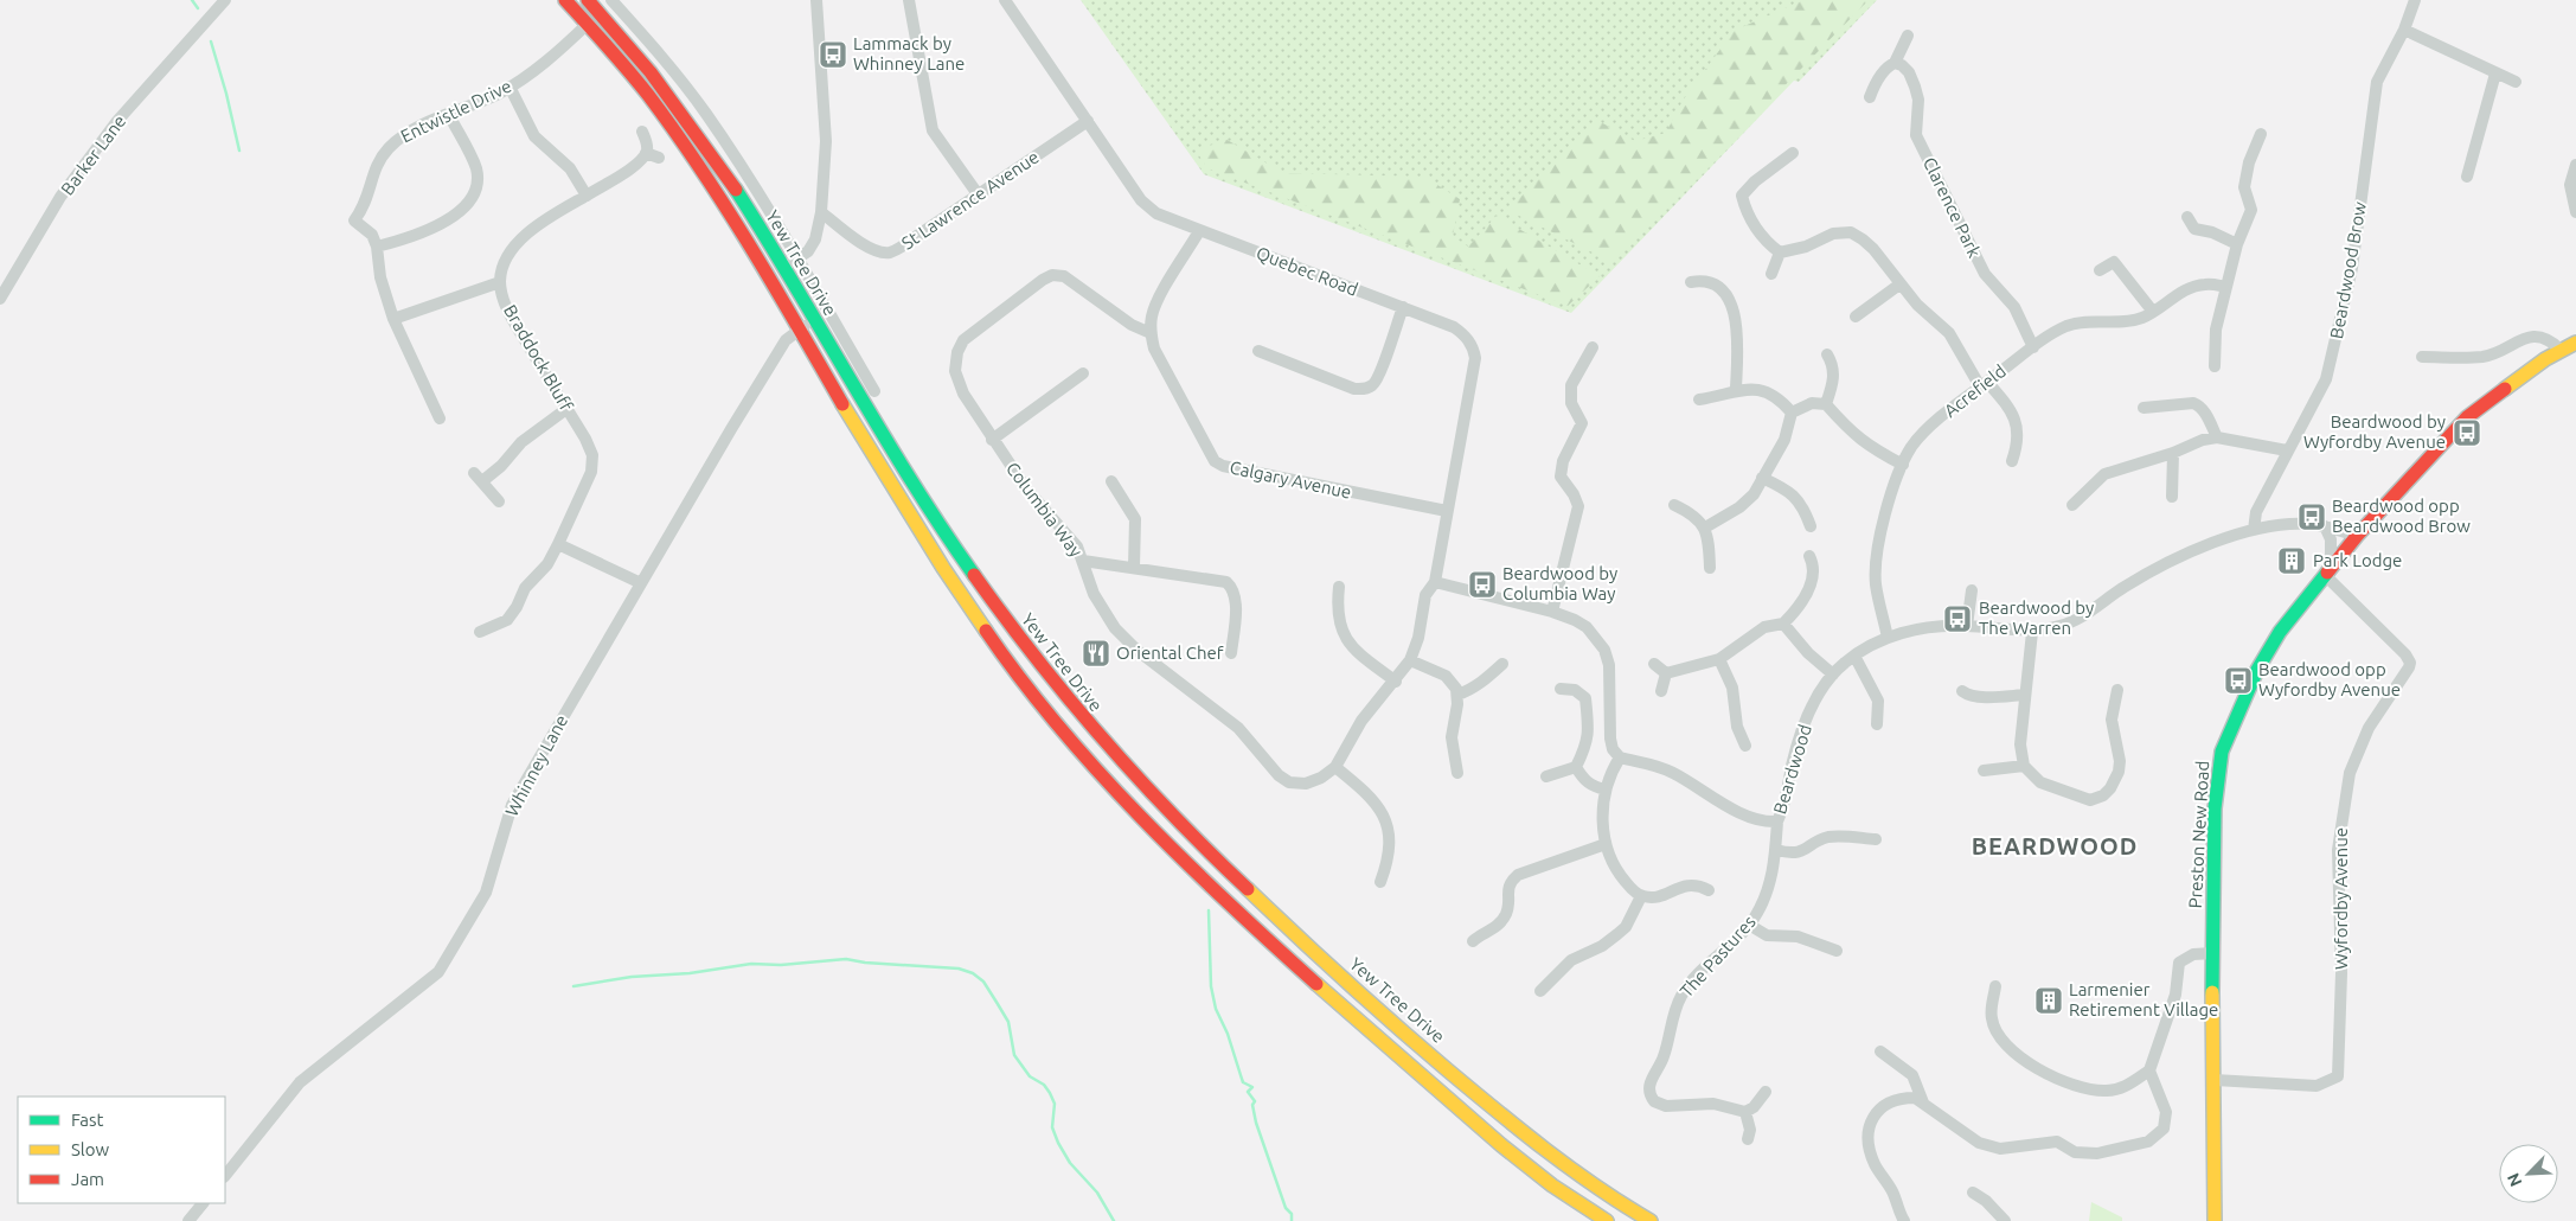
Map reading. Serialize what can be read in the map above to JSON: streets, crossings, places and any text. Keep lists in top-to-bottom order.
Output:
{
  "streets": {
    "highway": ["Yew Tree Drive", "Preston New Road"],
    "street": [
      "Entwistle Drive",
      "Barker Lane",
      "St Lawrence Avenue",
      "Clarence Park",
      "Beardwood Brow",
      "Quebec Road",
      "Braddock Bluff",
      "Acrefield",
      "Calgary Avenue",
      "Columbia Way",
      "Whinney Lane",
      "Beardwood",
      "Wyfordby Avenue",
      "The Pastures"
    ]
  },
  "crossings": [
    ["Entwistle Drive", "Yew Tree Drive"],
    ["St Lawrence Avenue", "Quebec Road"],
    ["Clarence Park", "Acrefield"],
    ["Yew Tree Drive", "Whinney Lane"],
    ["Beardwood Brow", "Beardwood"],
    ["Quebec Road", "Calgary Avenue"],
    ["Acrefield", "Beardwood"],
    ["Calgary Avenue", "Columbia Way"],
    ["Beardwood", "Preston New Road"],
    ["Beardwood", "The Pastures"],
    ["Preston New Road", "Wyfordby Avenue"]
  ],
  "districts": ["BEARDWOOD"],
  "places": {
    "bus stop": [
      "Lammack by Whinney Lane",
      "Beardwood by Wyfordby Avenue",
      "Beardwood opp Beardwood Brow",
      "Beardwood by Columbia Way",
      "Beardwood by The Warren",
      "Beardwood opp Wyfordby Avenue"
    ],
    "building": ["Park Lodge", "Larmenier Retirement Village"],
    "restaurant": ["Oriental Chef"]
  },
  "legend": ["Fast", "Slow", "Jam"],
  "north": "bottom left"
}
